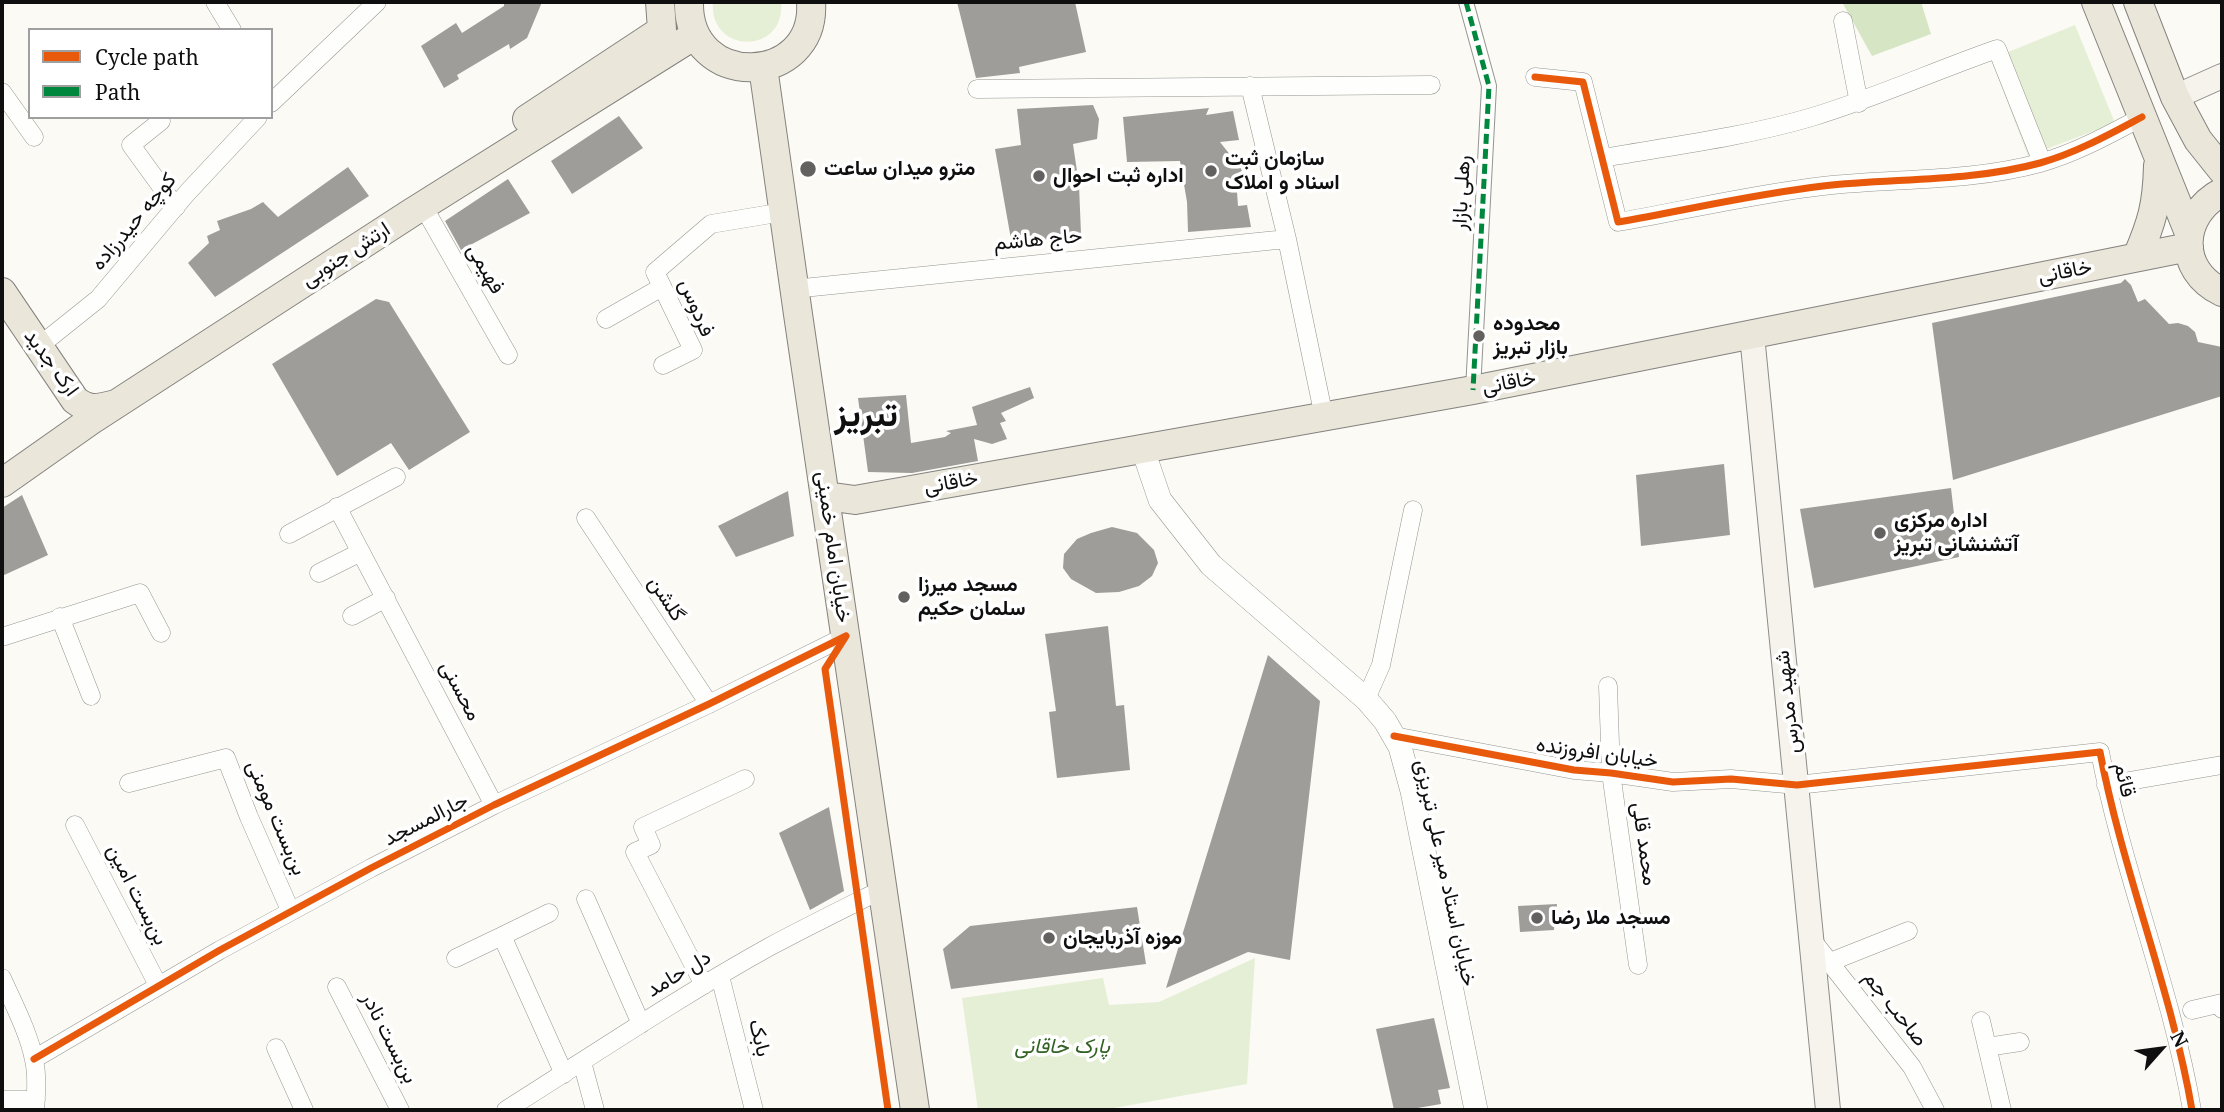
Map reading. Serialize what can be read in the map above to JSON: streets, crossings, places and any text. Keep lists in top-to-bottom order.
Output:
{
  "streets": {
    "main road": [
      "ارتش جنوبی",
      "خاقانی",
      "ارک جدید",
      "خیابان امام خمینی",
      "شهید مدرس"
    ],
    "street": [
      "رهلی بازار",
      "کوچه حیدرزاده",
      "حاج هاشم",
      "فهیمی",
      "فردوس",
      "گلشن",
      "محسنی",
      "خیابان افروزنده",
      "قائم",
      "بن‌بست مومنی",
      "جارالمسجد",
      "محمد قلی",
      "خیابان استاد میر علی تبریزی",
      "بن‌بست امین",
      "دل حامد",
      "صاحب جم",
      "بن‌بست نادر",
      "بابک"
    ]
  },
  "crossings": [
    ["رهلی بازار", "خاقانی"],
    ["کوچه حیدرزاده", "ارک جدید"],
    ["حاج هاشم", "خیابان امام خمینی"],
    ["ارتش جنوبی", "فهیمی"],
    ["ارتش جنوبی", "ارک جدید"],
    ["خاقانی", "خیابان امام خمینی"],
    ["خاقانی", "شهید مدرس"],
    ["خاقانی", "خیابان استاد میر علی تبریزی"],
    ["فردوس", "خیابان امام خمینی"],
    ["خیابان امام خمینی", "جارالمسجد"],
    ["خیابان امام خمینی", "دل حامد"],
    ["گلشن", "جارالمسجد"],
    ["محسنی", "جارالمسجد"],
    ["شهید مدرس", "خیابان افروزنده"],
    ["شهید مدرس", "قائم"],
    ["شهید مدرس", "صاحب جم"],
    ["خیابان افروزنده", "قائم"],
    ["خیابان افروزنده", "محمد قلی"],
    ["خیابان افروزنده", "خیابان استاد میر علی تبریزی"],
    ["بن‌بست مومنی", "جارالمسجد"],
    ["جارالمسجد", "بن‌بست امین"],
    ["دل حامد", "بابک"]
  ],
  "districts": ["تبریز"],
  "parks": ["پارک خاقانی"],
  "places": [
    "مترو میدان ساعت",
    "سازمان ثبت اسناد و املاک",
    "اداره ثبت احوال",
    "محدوده بازار تبریز",
    "اداره مرکزی آتشنشانی تبریز",
    "مسجد میرزا سلمان حکیم",
    "مسجد ملا رضا",
    "موزه آذربایجان"
  ],
  "legend": ["Cycle path", "Path"],
  "north": "top right"
}
